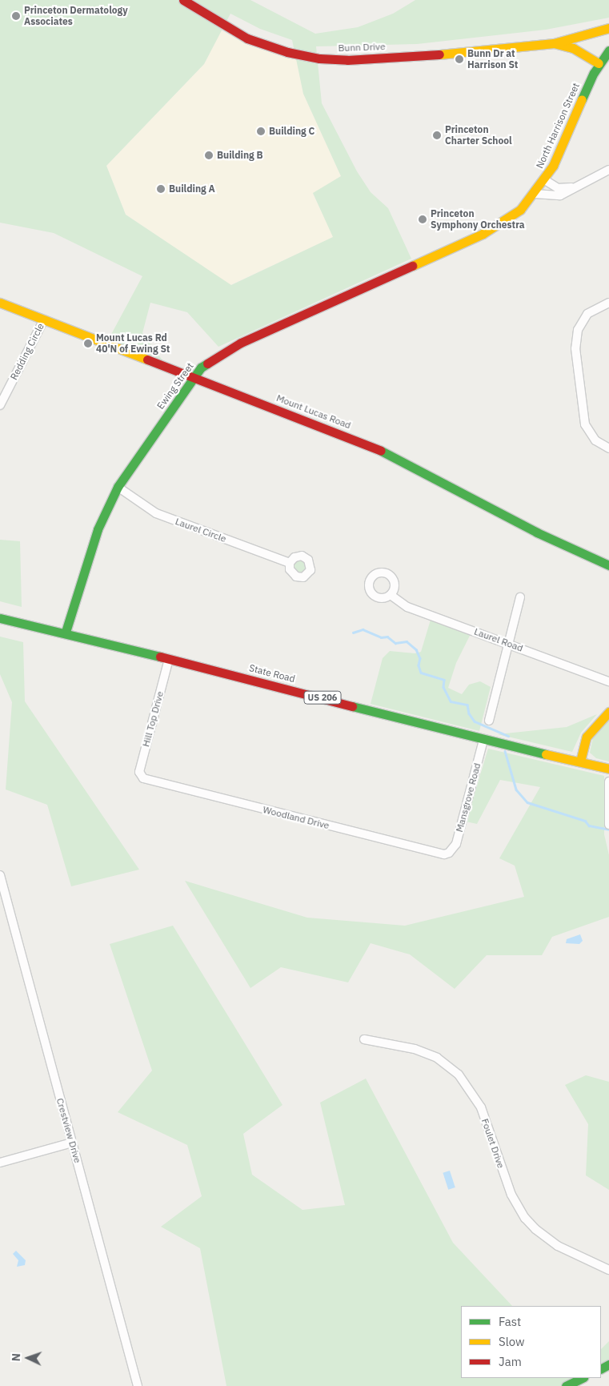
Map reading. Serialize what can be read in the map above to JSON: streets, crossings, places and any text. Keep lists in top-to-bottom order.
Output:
{
  "streets": {
    "main road": [
      "Bunn Drive",
      "North Harrison Street",
      "Ewing Street",
      "Mount Lucas Road",
      "State Road",
      "US 206"
    ],
    "street": [
      "Redding Circle",
      "Laurel Circle",
      "Laurel Road",
      "Hill Top Drive",
      "Mansgrove Road",
      "Woodland Drive",
      "Crestview Drive",
      "Foulet Drive"
    ]
  },
  "crossings": [
    ["Bunn Drive", "North Harrison Street"],
    ["North Harrison Street", "Ewing Street"],
    ["Redding Circle", "Mount Lucas Road"],
    ["Ewing Street", "Mount Lucas Road"],
    ["Ewing Street", "Laurel Circle"],
    ["Ewing Street", "State Road"],
    ["State Road", "Hill Top Drive"],
    ["State Road", "Mansgrove Road"],
    ["Hill Top Drive", "Woodland Drive"],
    ["Mansgrove Road", "Woodland Drive"]
  ],
  "places": [
    "Princeton Dermatology Associates",
    "Bunn Dr at Harrison St",
    "Building C",
    "Princeton Charter School",
    "Building B",
    "Building A",
    "Princeton Symphony Orchestra",
    "Mount Lucas Rd 40'N of Ewing St"
  ],
  "legend": ["Fast", "Slow", "Jam"],
  "north": "left"
}
